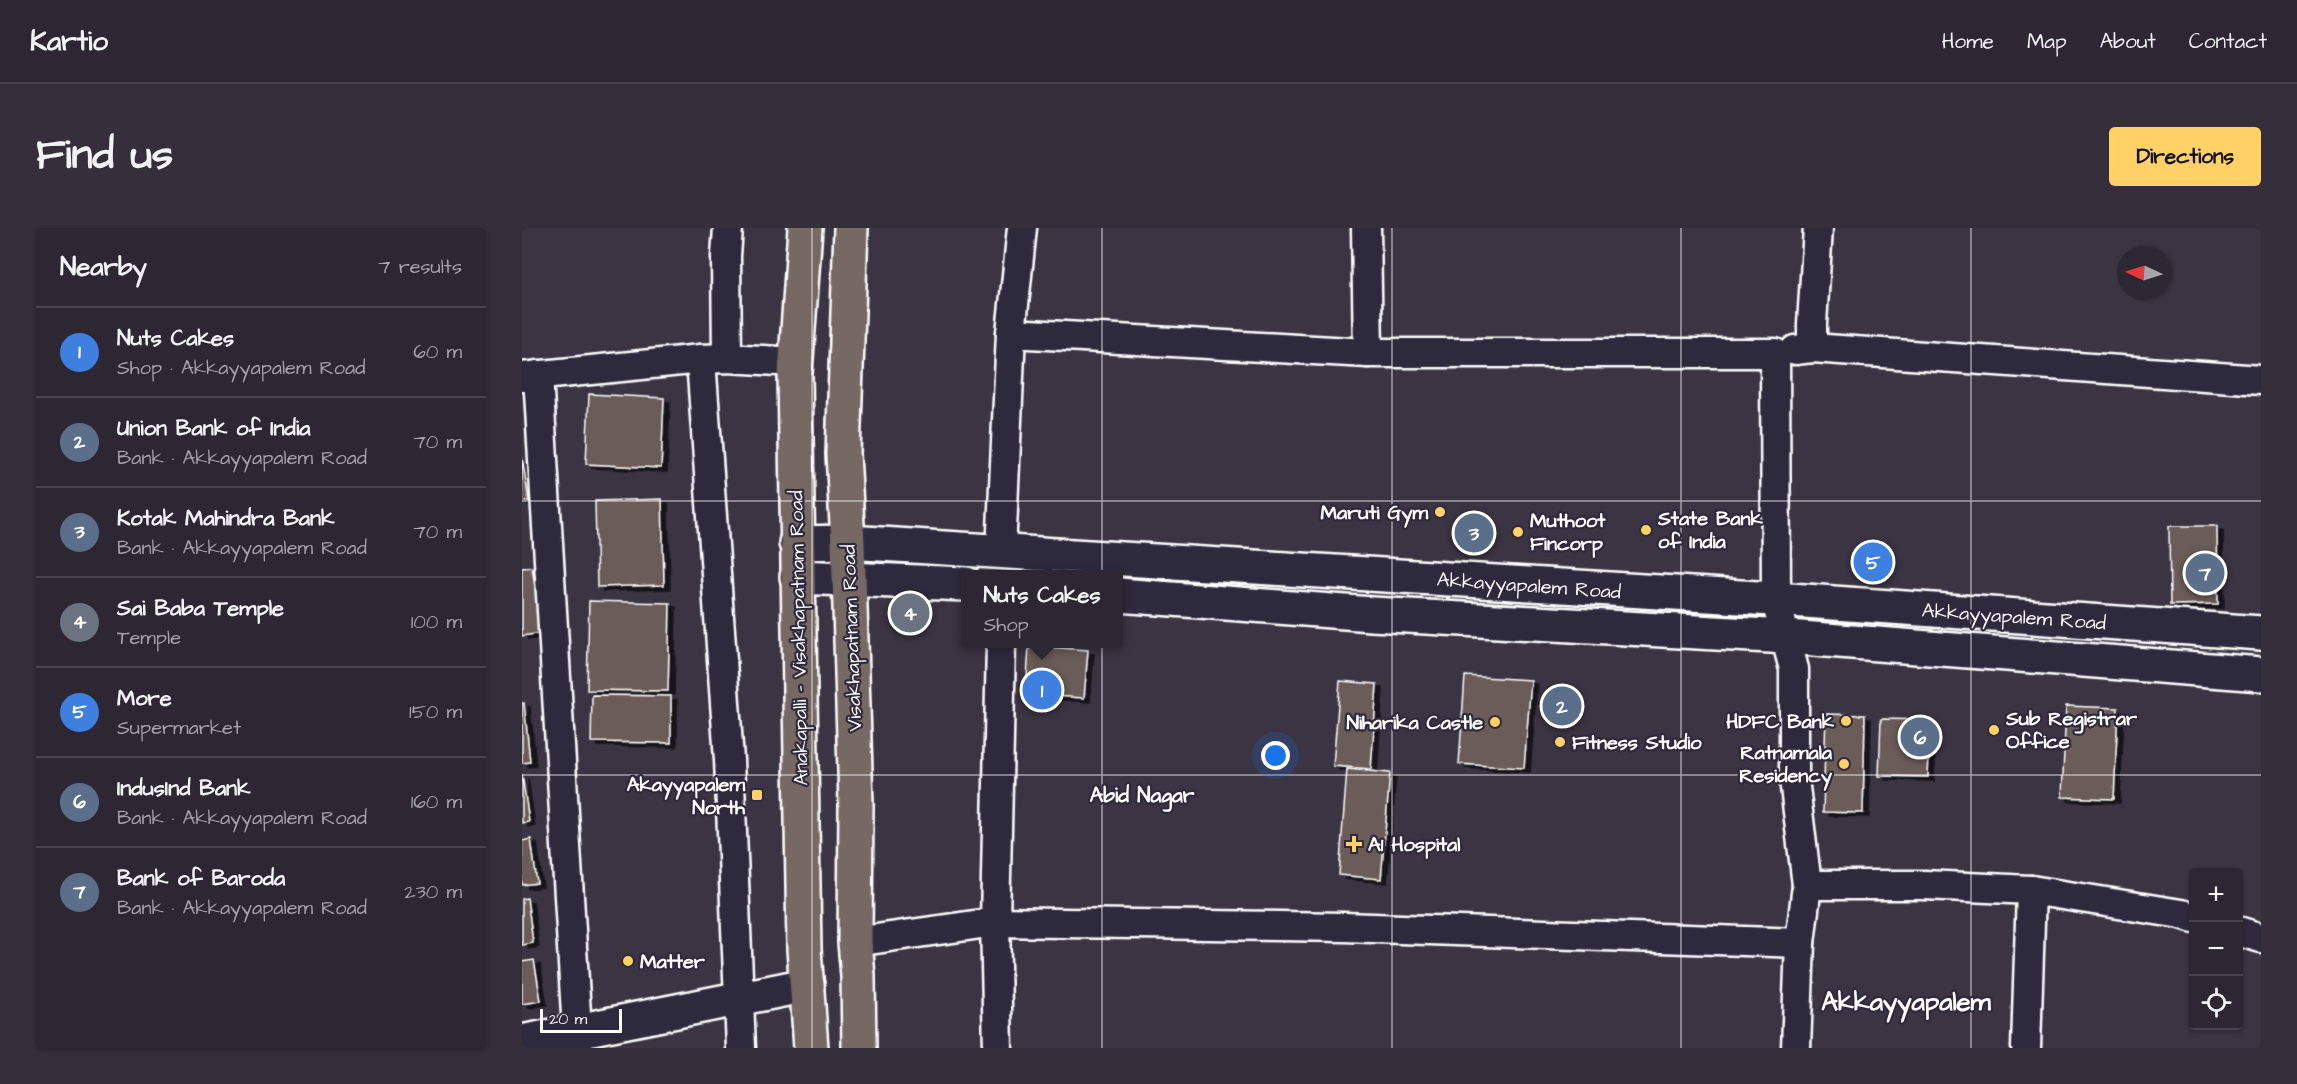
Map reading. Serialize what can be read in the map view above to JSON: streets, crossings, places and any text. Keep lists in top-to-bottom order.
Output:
{
  "streets": {
    "main road": ["Akkayyapalem Road", "Anakapalli - Visakhapatnam Road", "Visakhapatnam Road"]
  },
  "crossings": [
    ["Akkayyapalem Road", "Anakapalli - Visakhapatnam Road"],
    ["Akkayyapalem Road", "Visakhapatnam Road"]
  ],
  "districts": ["Abid Nagar", "Akkayyapalem"],
  "places": {
    "other": [
      "Maruti Gym",
      "State Bank of India",
      "Muthoot Fincorp",
      "HDFC Bank",
      "Niharika Castle",
      "Sub Registrar Office",
      "Fitness Studio",
      "Ratnamala Residency",
      "Matter"
    ],
    "transit": ["Akayyapalem North"],
    "health": ["A1 Hospital"]
  },
  "scale_bar": "20 m",
  "north": "left",
  "page": {
    "header": "Kartio",
    "nav": [
      "Home",
      "Map",
      "About",
      "Contact"
    ],
    "title": "Find us",
    "buttons": "Directions",
    "heading": ["Nearby", "7 results"],
    "list": [
      {
        "mark": "1",
        "name": "Nuts Cakes",
        "note": "Shop · Akkayyapalem Road",
        "value": "60 m"
      },
      {
        "mark": "2",
        "name": "Union Bank of India",
        "note": "Bank · Akkayyapalem Road",
        "value": "70 m"
      },
      {
        "mark": "3",
        "name": "Kotak Mahindra Bank",
        "note": "Bank · Akkayyapalem Road",
        "value": "70 m"
      },
      {
        "mark": "4",
        "name": "Sai Baba Temple",
        "note": "Temple",
        "value": "100 m"
      },
      {
        "mark": "5",
        "name": "More",
        "note": "Supermarket",
        "value": "150 m"
      },
      {
        "mark": "6",
        "name": "IndusInd Bank",
        "note": "Bank · Akkayyapalem Road",
        "value": "160 m"
      },
      {
        "mark": "7",
        "name": "Bank of Baroda",
        "note": "Bank · Akkayyapalem Road",
        "value": "230 m"
      }
    ],
    "pins": [
      "3",
      "5",
      "7",
      "4",
      "1",
      "2",
      "6"
    ],
    "popup": ["Nuts Cakes", "Shop"],
    "map_buttons": ["+", "−"],
    "scale": "20 m"
  }
}
